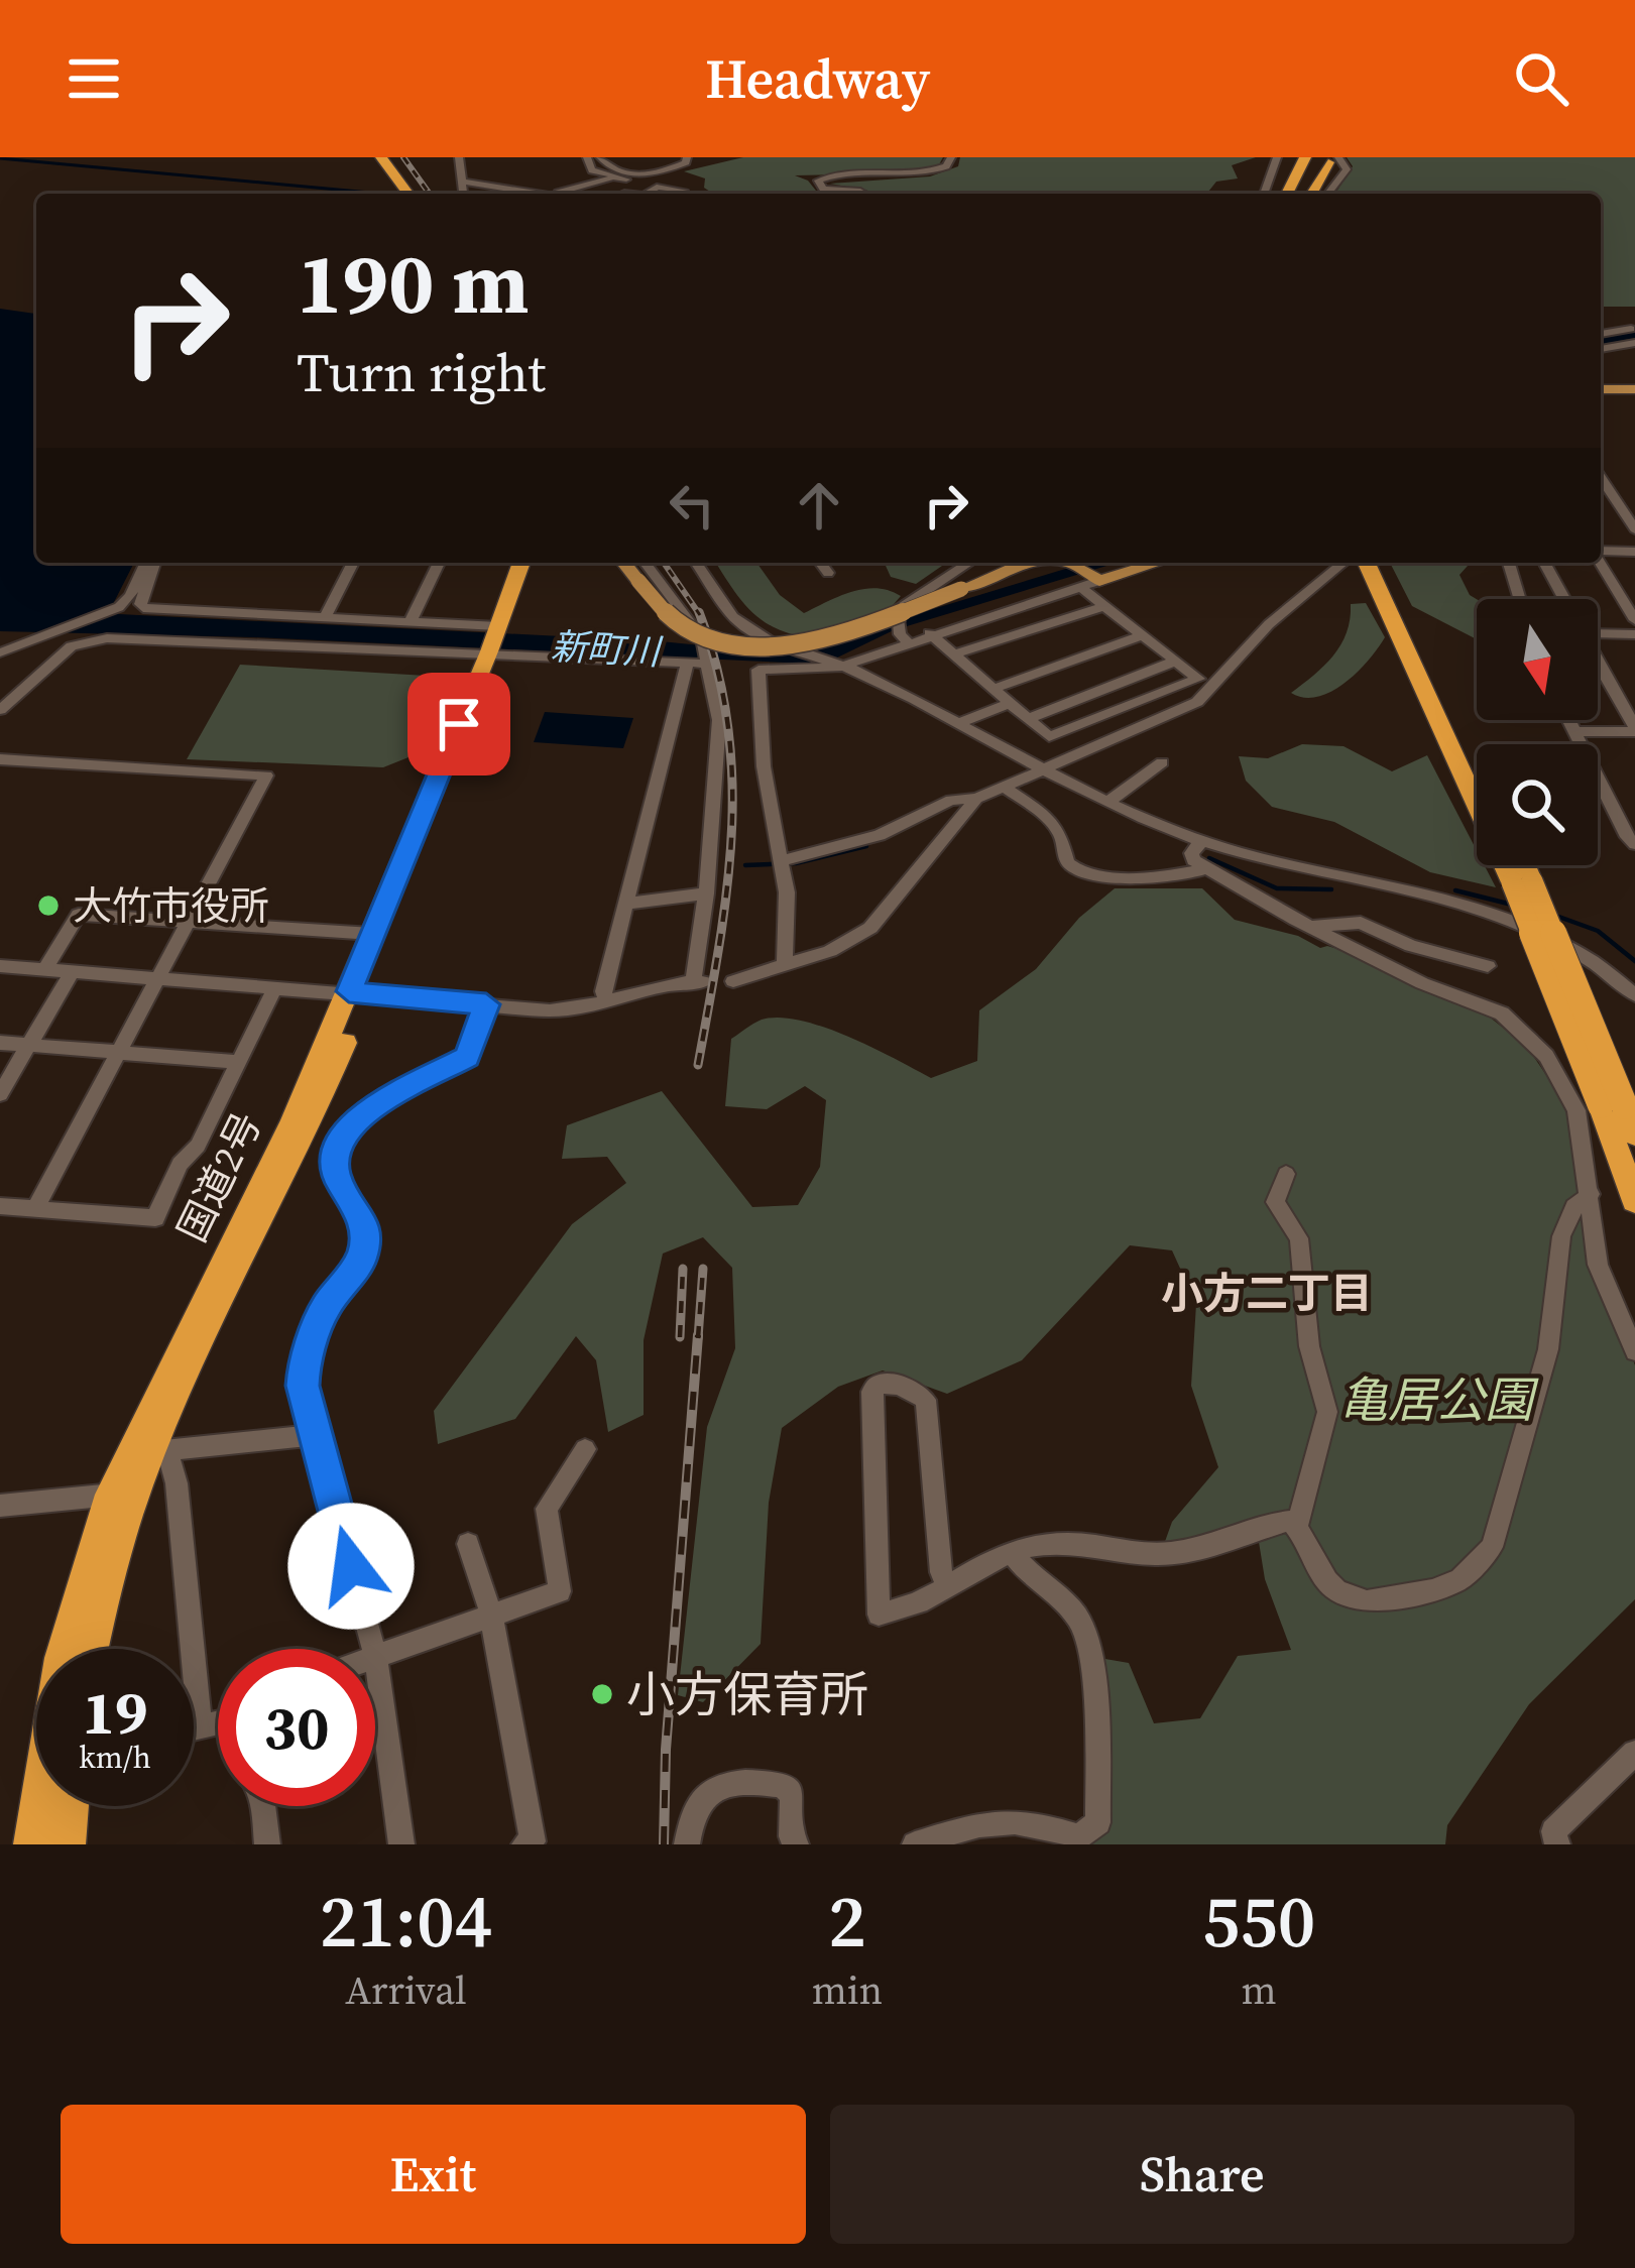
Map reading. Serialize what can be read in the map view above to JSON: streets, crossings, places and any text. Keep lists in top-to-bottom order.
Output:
{
  "streets": {
    "highway": ["国道2号"]
  },
  "districts": ["小方二丁目"],
  "water": ["新町川"],
  "parks": ["亀居公園"],
  "places": ["大竹市役所", "小方保育所"],
  "north": "bottom",
  "page": {
    "header": "Headway",
    "turn": ["190 m", "Turn right"],
    "speed": "19 km/h",
    "limit": "30",
    "eta": [
      "21:04",
      "Arrival",
      "2",
      "min",
      "550",
      "m"
    ],
    "buttons": ["Exit", "Share"]
  }
}
